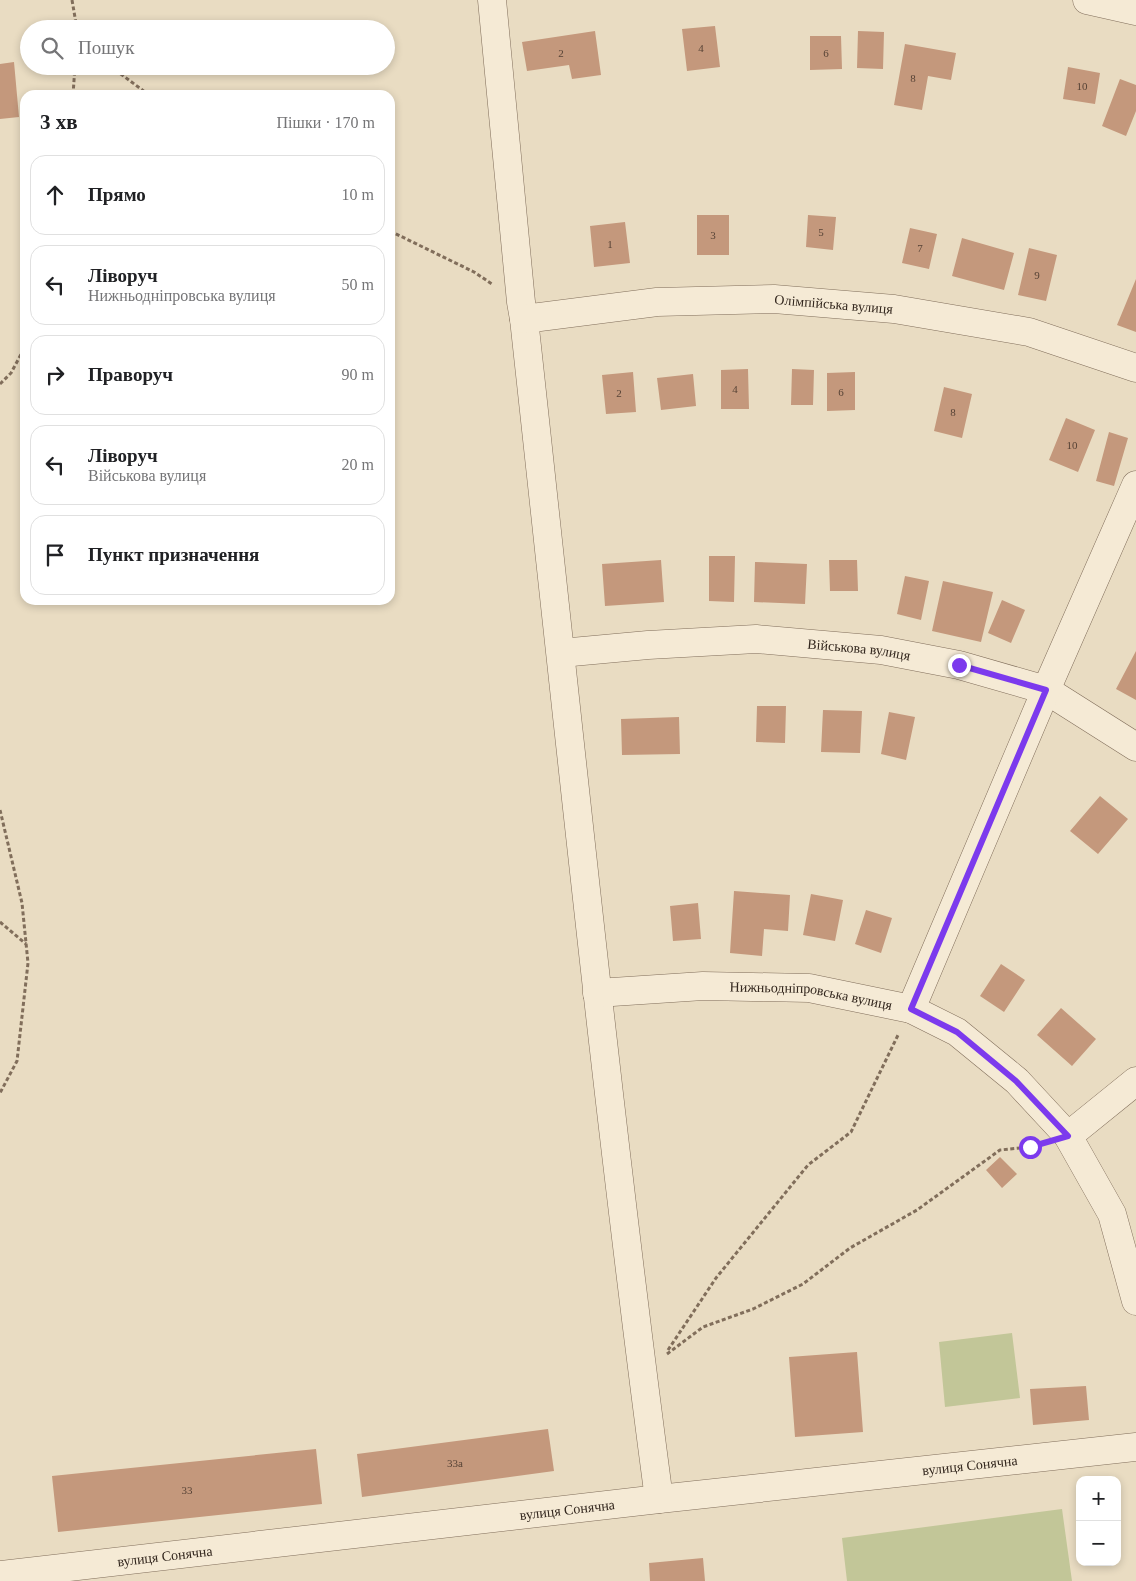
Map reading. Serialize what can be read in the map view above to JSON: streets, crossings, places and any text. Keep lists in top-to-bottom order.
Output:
{
  "streets": {
    "street": [
      "Олімпійська вулиця",
      "Військова вулиця",
      "Нижньодніпровська вулиця",
      "вулиця Сонячна"
    ]
  },
  "house_numbers": [
    "4",
    "2",
    "6",
    "8",
    "10",
    "5",
    "3",
    "1",
    "7",
    "9",
    "4",
    "6",
    "2",
    "8",
    "10",
    "33а",
    "33"
  ],
  "page": {
    "search": "Пошук",
    "heading": ["3 хв", "Пішки · 170 m"],
    "list": [
      ["Прямо", "10 m"],
      ["Ліворуч", "Нижньодніпровська вулиця", "50 m"],
      ["Праворуч", "90 m"],
      ["Ліворуч", "Військова вулиця", "20 m"],
      "Пункт призначення"
    ],
    "map_buttons": ["+", "−"]
  }
}
